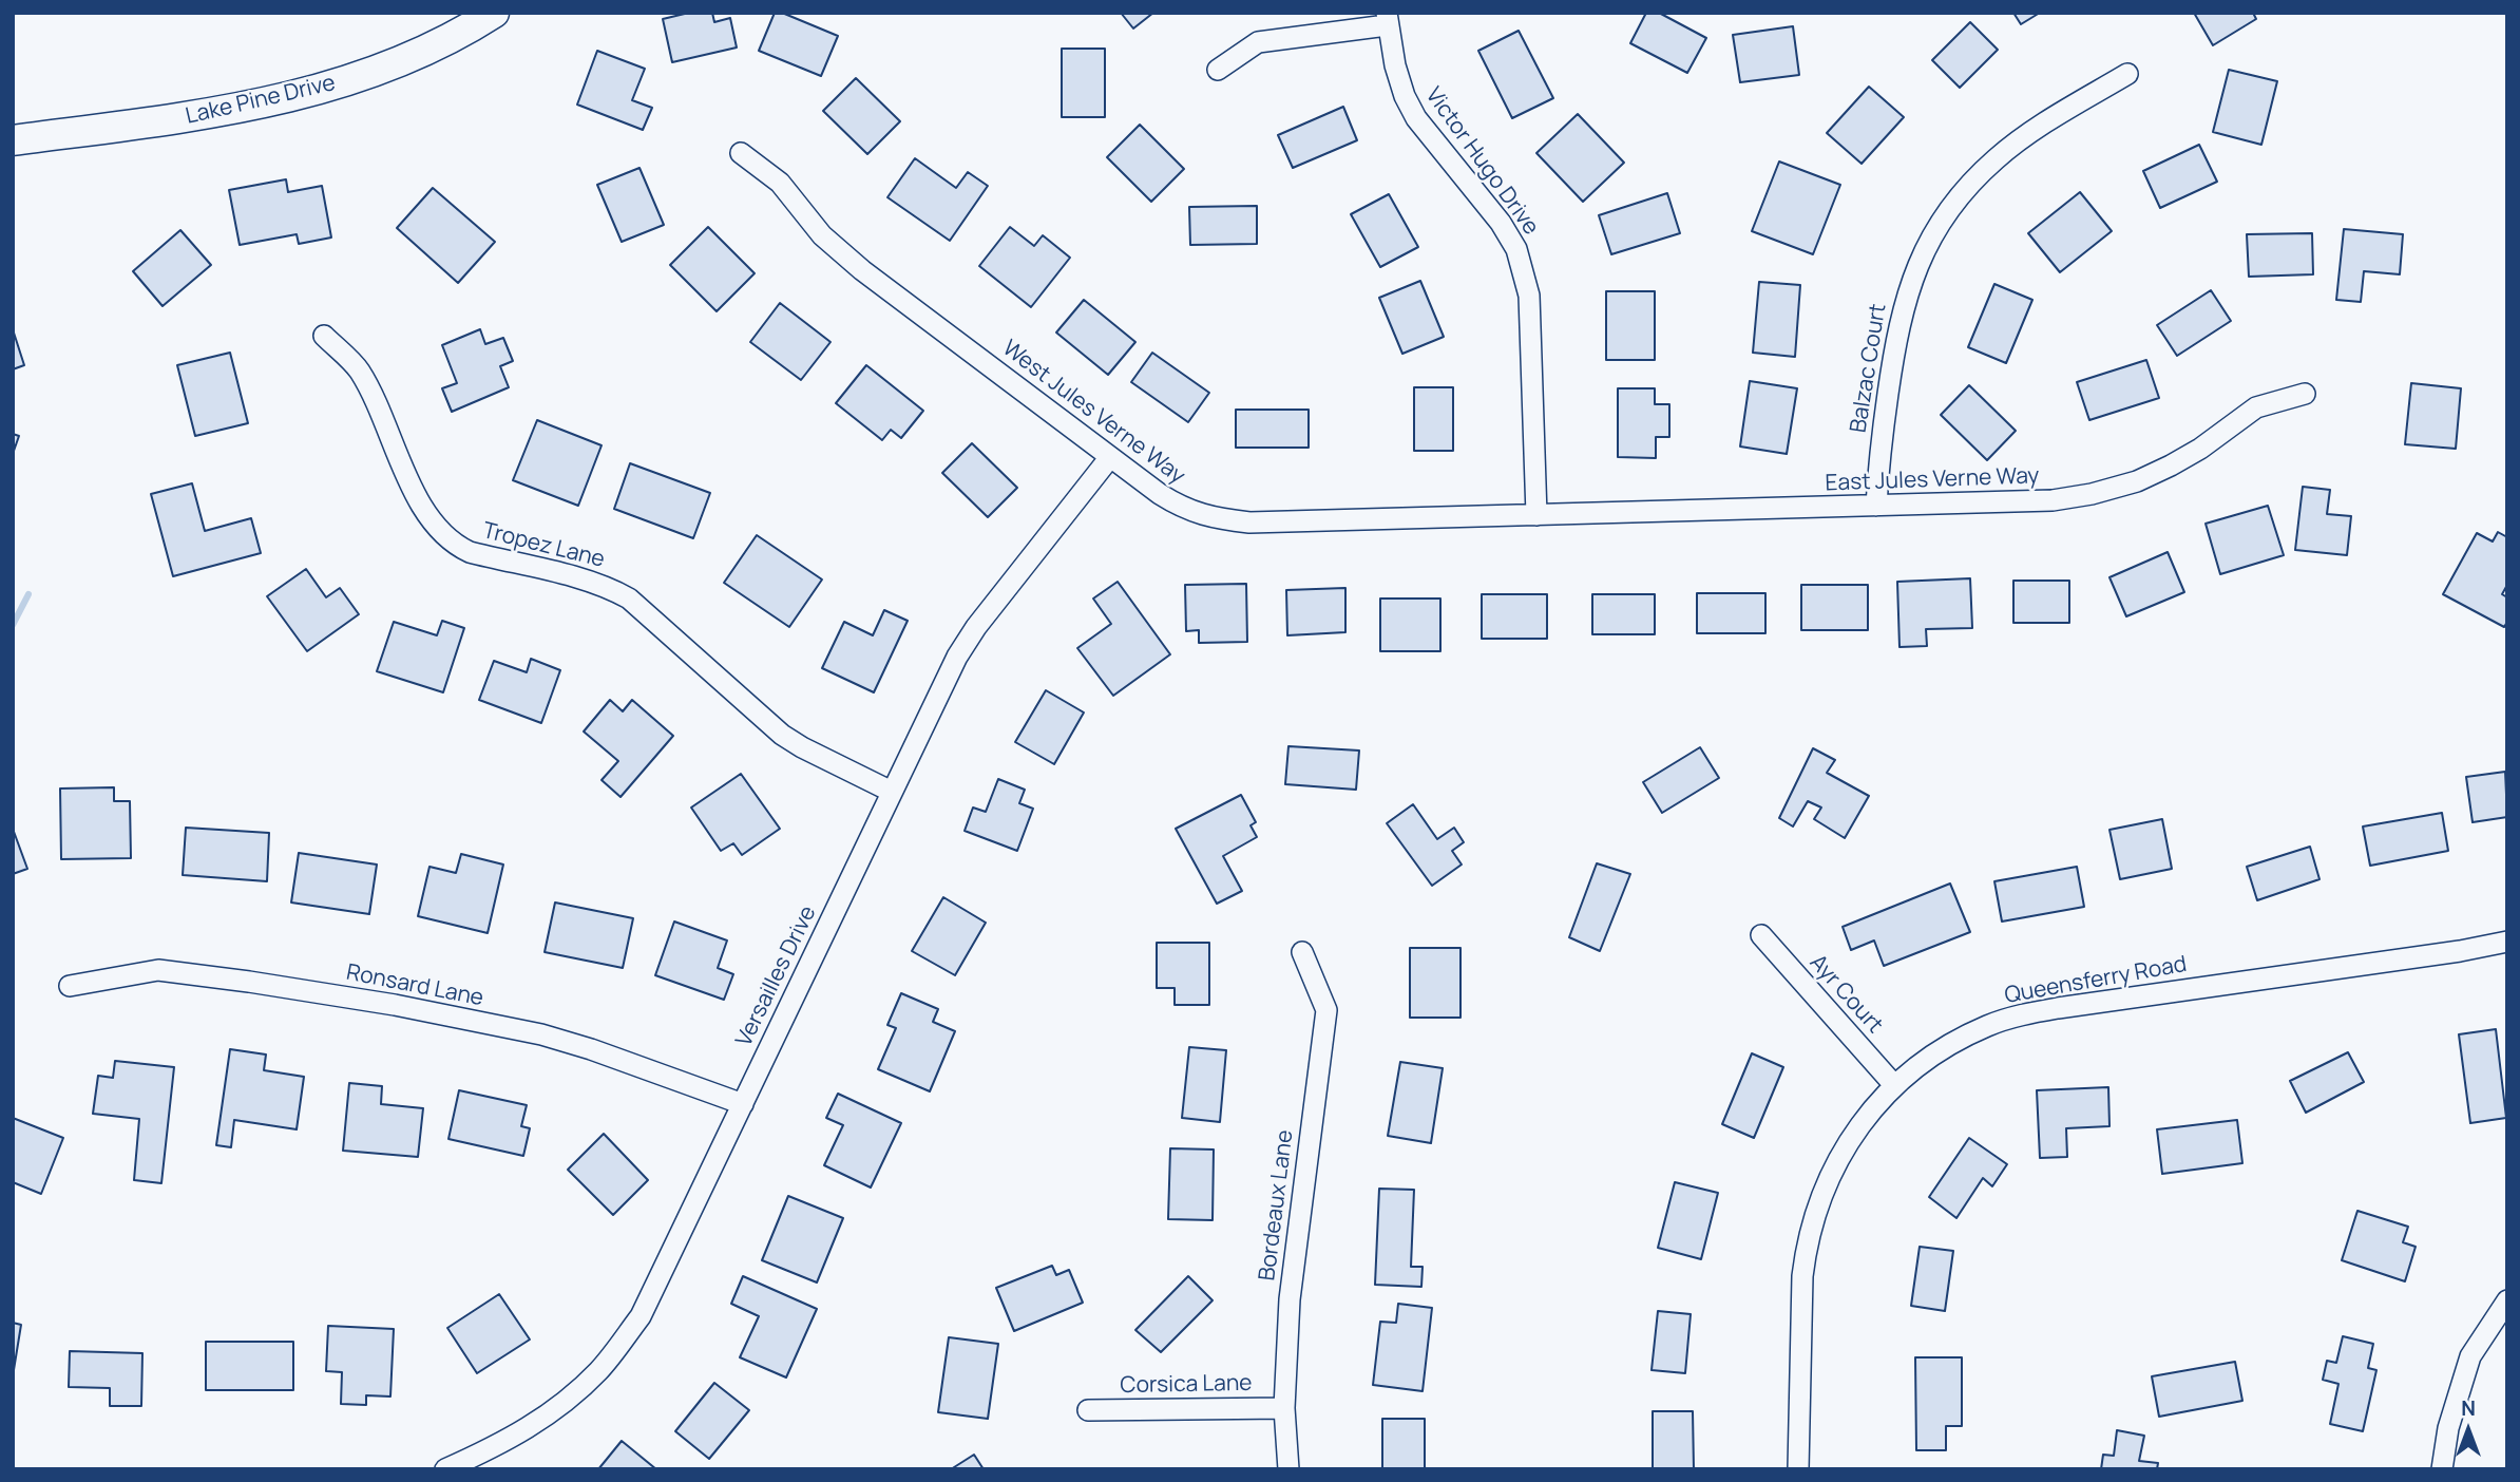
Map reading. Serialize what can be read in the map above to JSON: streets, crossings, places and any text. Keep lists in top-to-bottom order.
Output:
{
  "streets": {
    "main road": ["Lake Pine Drive"],
    "street": [
      "Victor Hugo Drive",
      "Balzac Court",
      "West Jules Verne Way",
      "East Jules Verne Way",
      "Tropez Lane",
      "Versailles Drive",
      "Queensferry Road",
      "Ronsard Lane",
      "Ayr Court",
      "Bordeaux Lane",
      "Corsica Lane"
    ]
  },
  "crossings": [
    ["Victor Hugo Drive", "West Jules Verne Way"],
    ["Victor Hugo Drive", "East Jules Verne Way"],
    ["Balzac Court", "East Jules Verne Way"],
    ["West Jules Verne Way", "East Jules Verne Way"],
    ["West Jules Verne Way", "Versailles Drive"],
    ["Tropez Lane", "Versailles Drive"],
    ["Versailles Drive", "Ronsard Lane"],
    ["Queensferry Road", "Ayr Court"],
    ["Bordeaux Lane", "Corsica Lane"]
  ],
  "north": "top"
}
